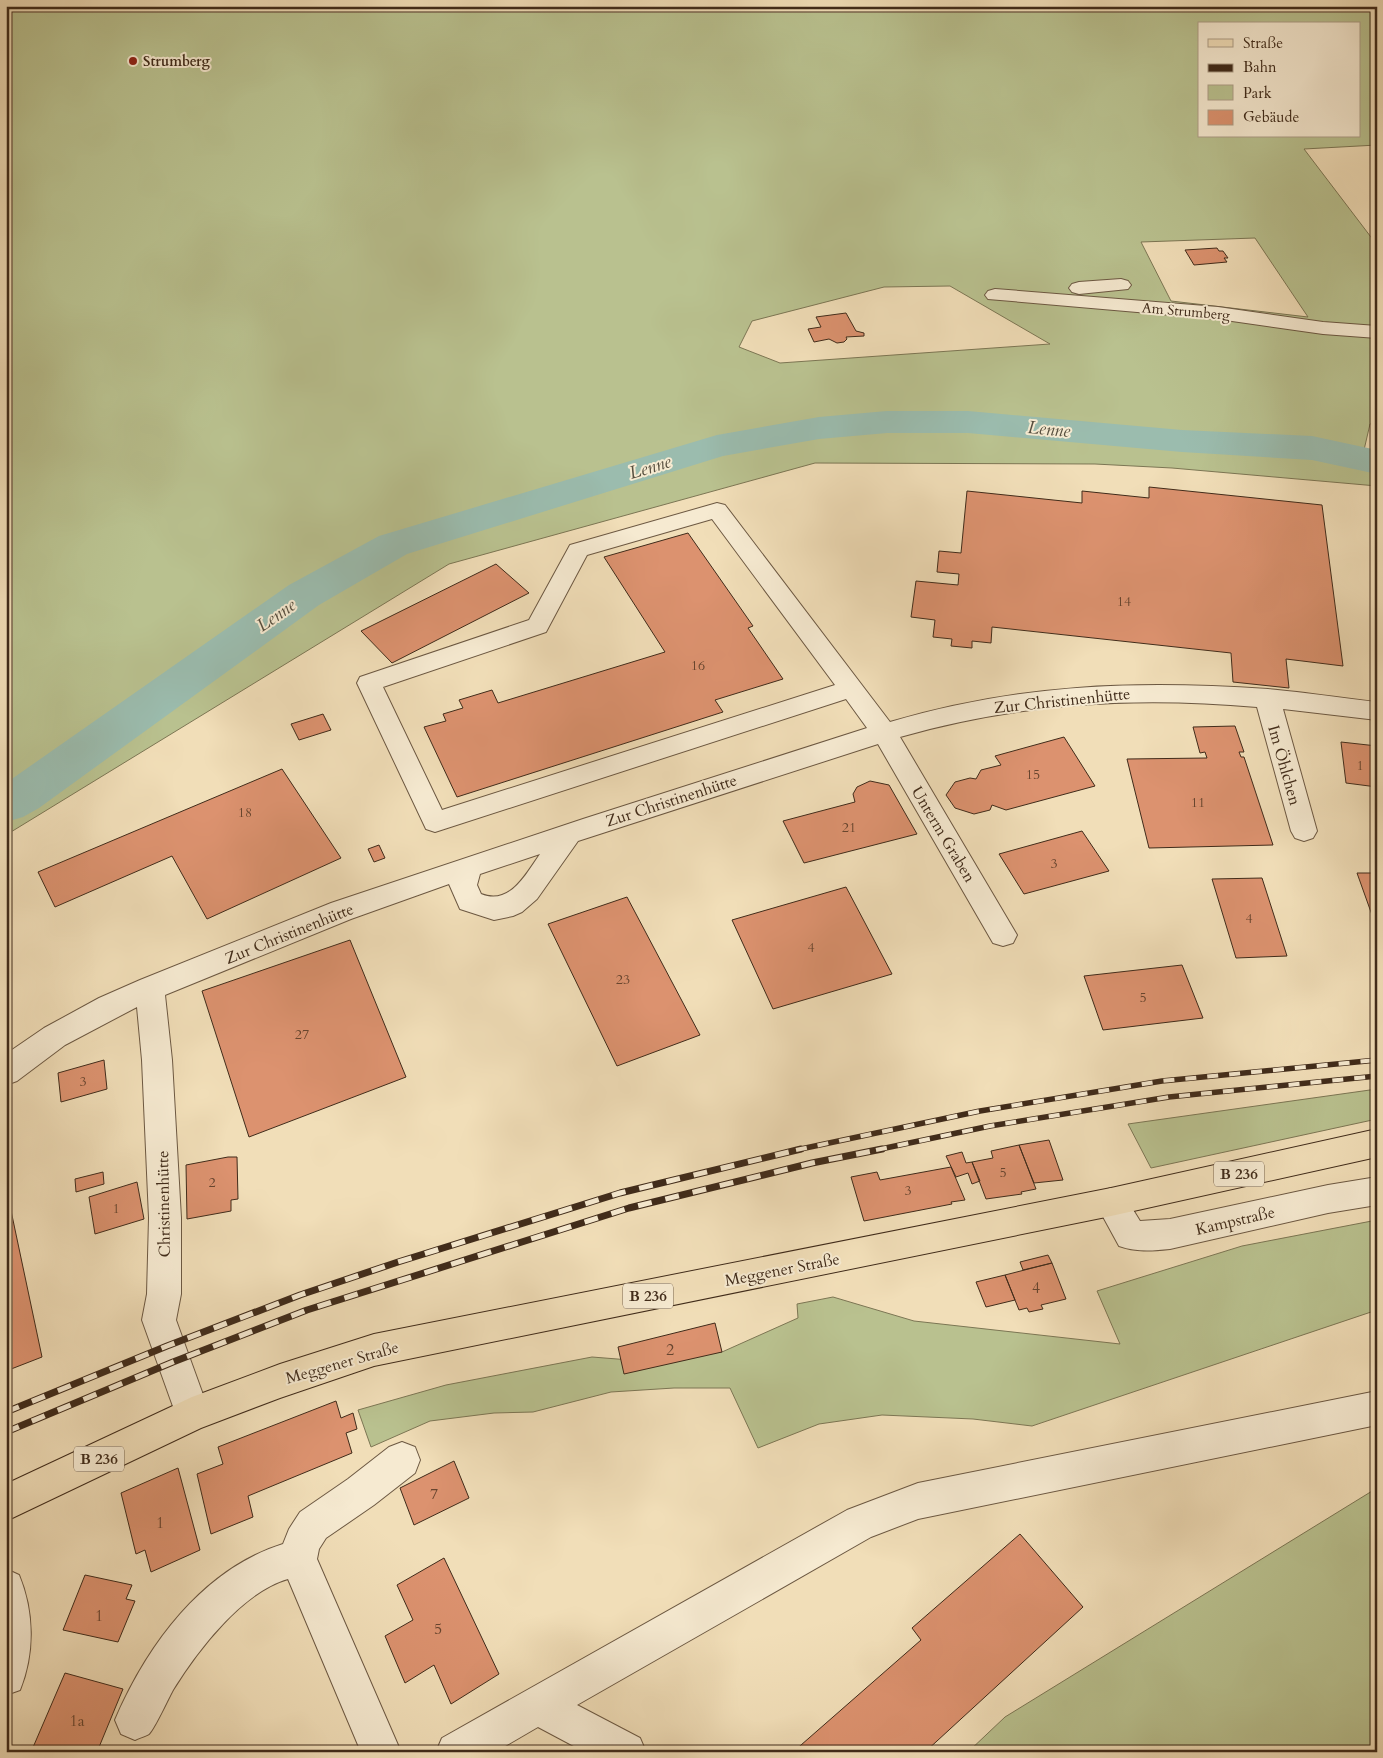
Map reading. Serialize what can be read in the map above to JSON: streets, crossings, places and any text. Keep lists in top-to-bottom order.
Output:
{
  "streets": {
    "main road": ["B 236", "Meggener Straße"],
    "street": [
      "Am Strumberg",
      "Zur Christinenhütte",
      "Im Öhlchen",
      "Unterm Graben",
      "Christinenhütte",
      "Kampstraße"
    ]
  },
  "crossings": [
    ["Zur Christinenhütte", "Im Öhlchen"],
    ["Zur Christinenhütte", "Unterm Graben"],
    ["Zur Christinenhütte", "Christinenhütte"],
    ["B 236", "Christinenhütte"],
    ["B 236", "Meggener Straße"],
    ["Christinenhütte", "Meggener Straße"],
    ["Kampstraße", "Meggener Straße"]
  ],
  "water": ["Lenne"],
  "places": ["Strumberg"],
  "house_numbers": [
    "14",
    "16",
    "1",
    "15",
    "11",
    "18",
    "21",
    "3",
    "4",
    "4",
    "23",
    "5",
    "27",
    "3",
    "5",
    "2",
    "3",
    "1",
    "4",
    "2",
    "7",
    "1",
    "1",
    "5",
    "1a"
  ],
  "legend": [
    "Straße",
    "Bahn",
    "Park",
    "Gebäude"
  ]
}
